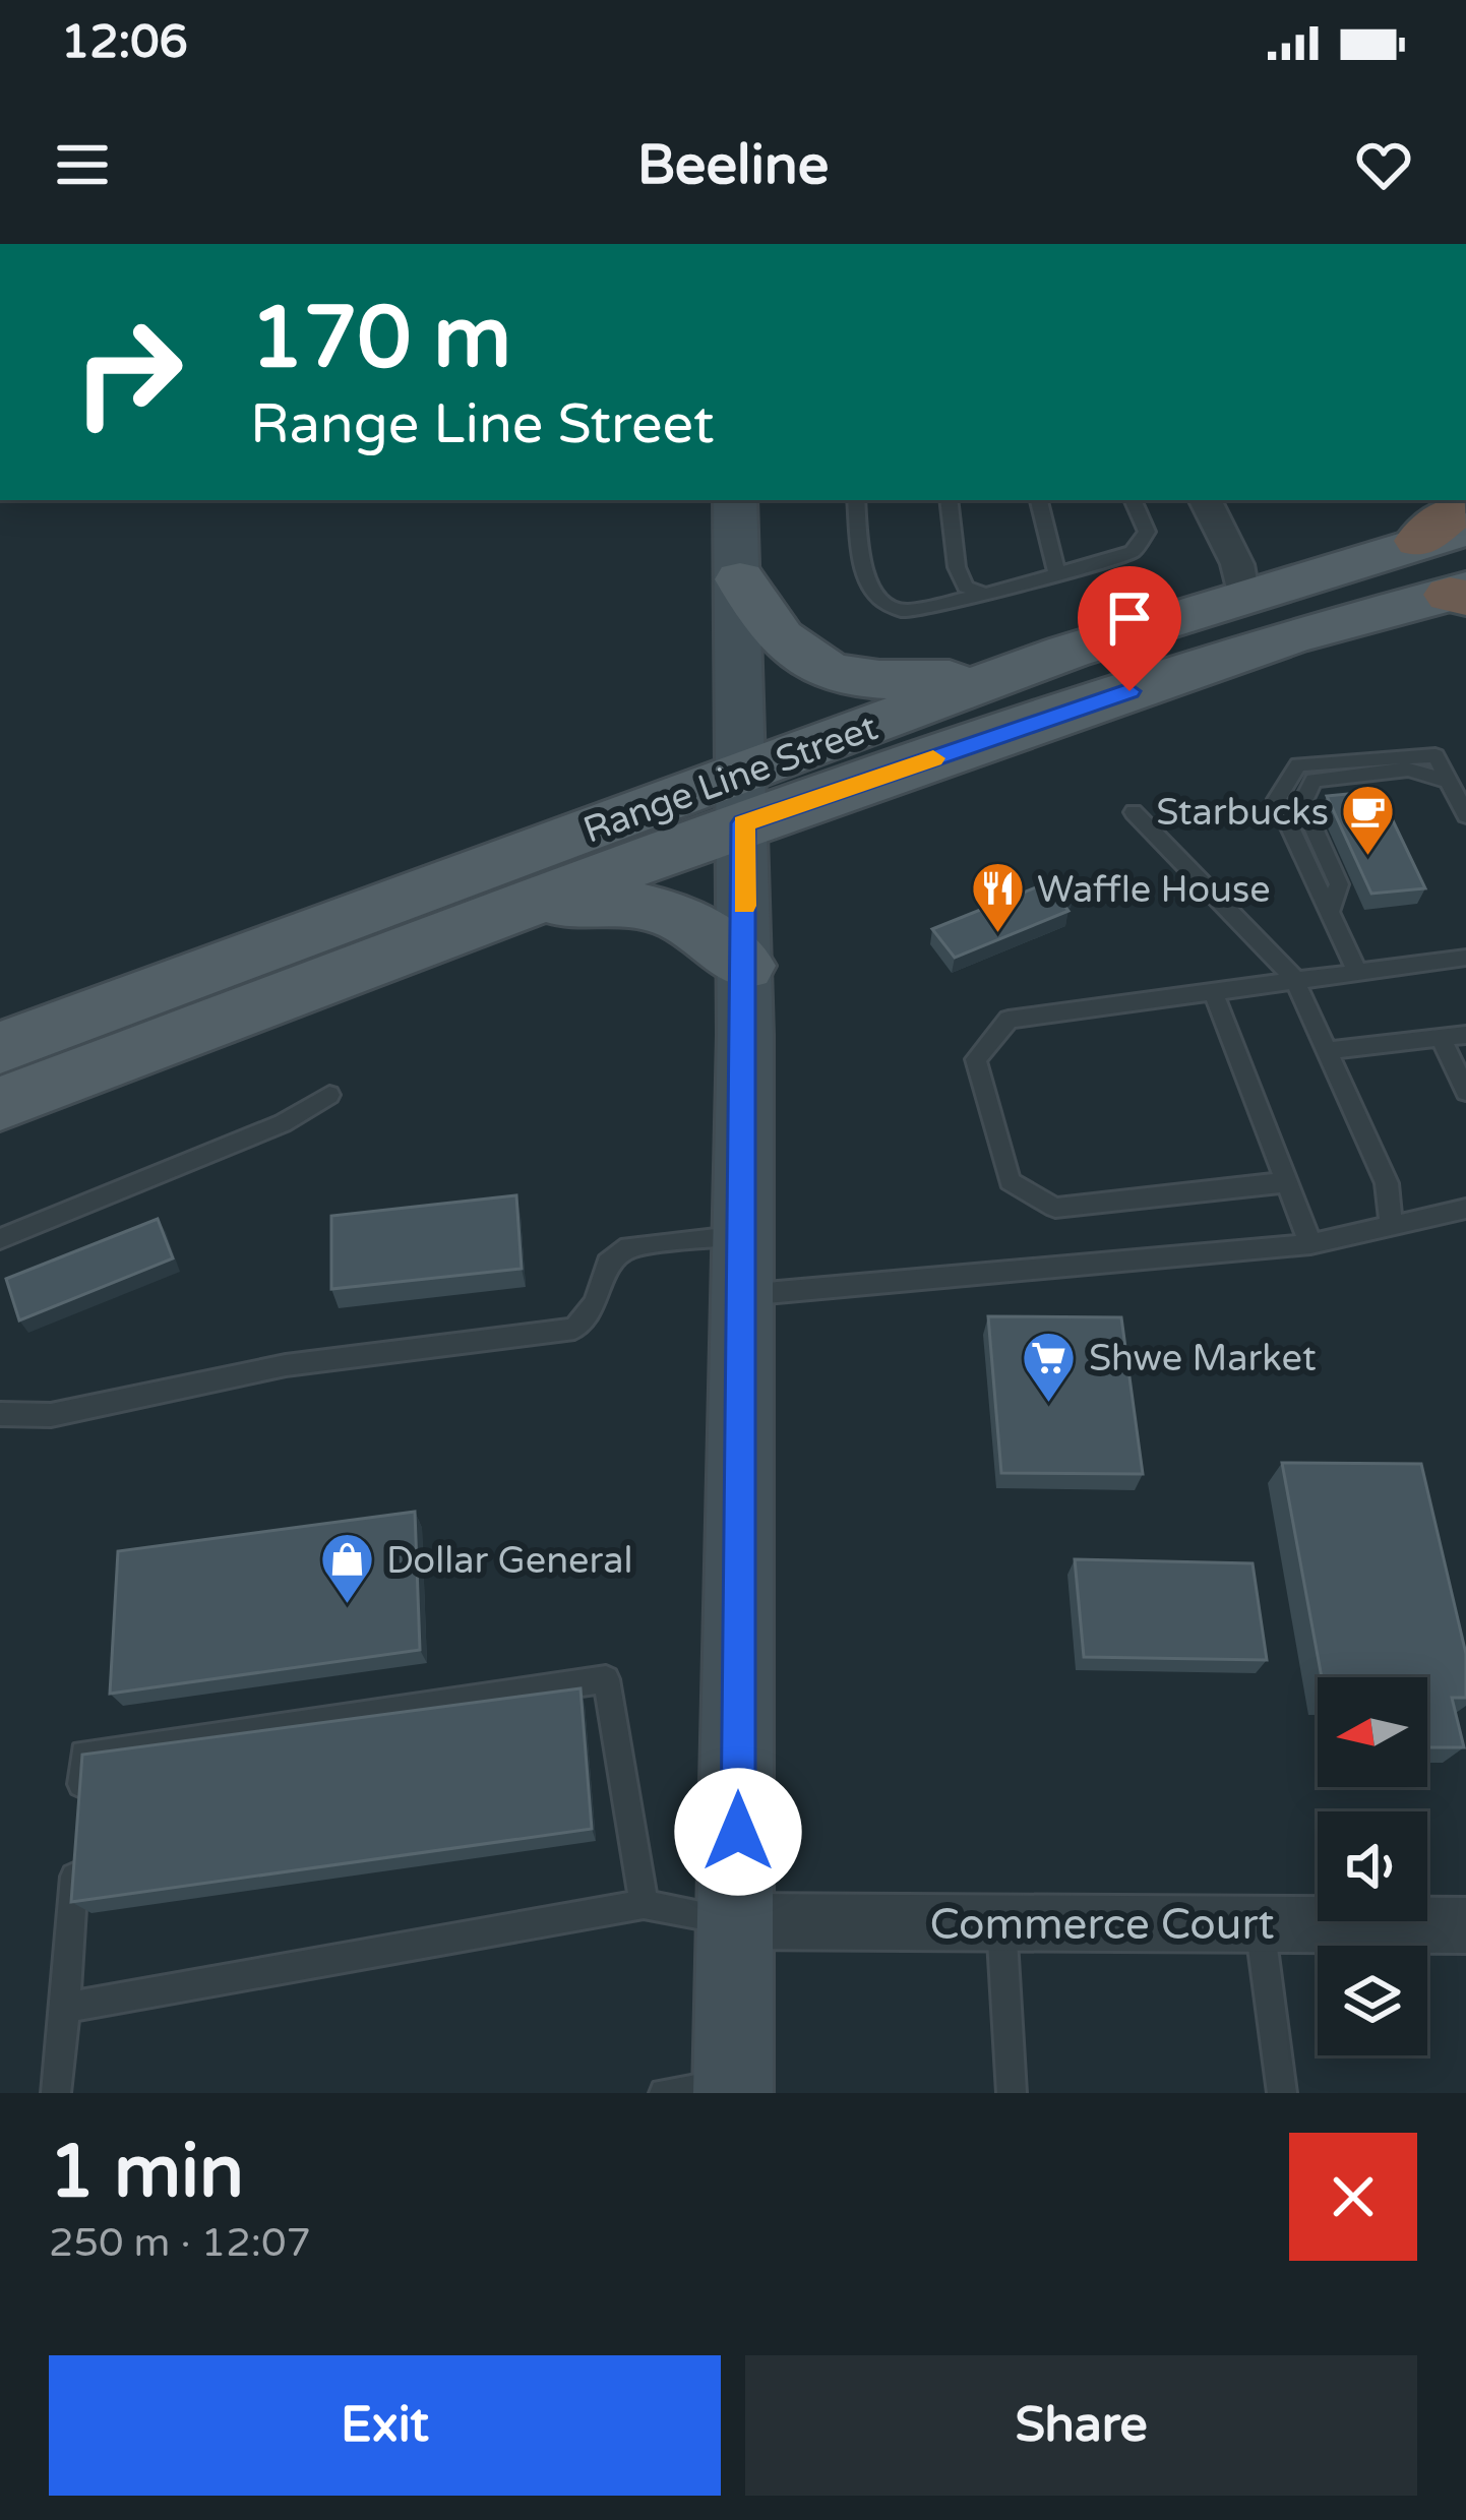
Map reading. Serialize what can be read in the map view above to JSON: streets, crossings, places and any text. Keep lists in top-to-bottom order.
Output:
{
  "streets": {
    "main road": ["Range Line Street"],
    "street": ["Commerce Court"]
  },
  "places": {
    "cafe": ["Starbucks"],
    "restaurant": ["Waffle House"],
    "supermarket": ["Shwe Market"],
    "shop": ["Dollar General"]
  },
  "north": "left",
  "page": {
    "status": "12:06",
    "header": "Beeline",
    "turn": ["170 m", "Range Line Street"],
    "heading": ["1 min", "250 m · 12:07"],
    "buttons": ["Exit", "Share"]
  }
}
